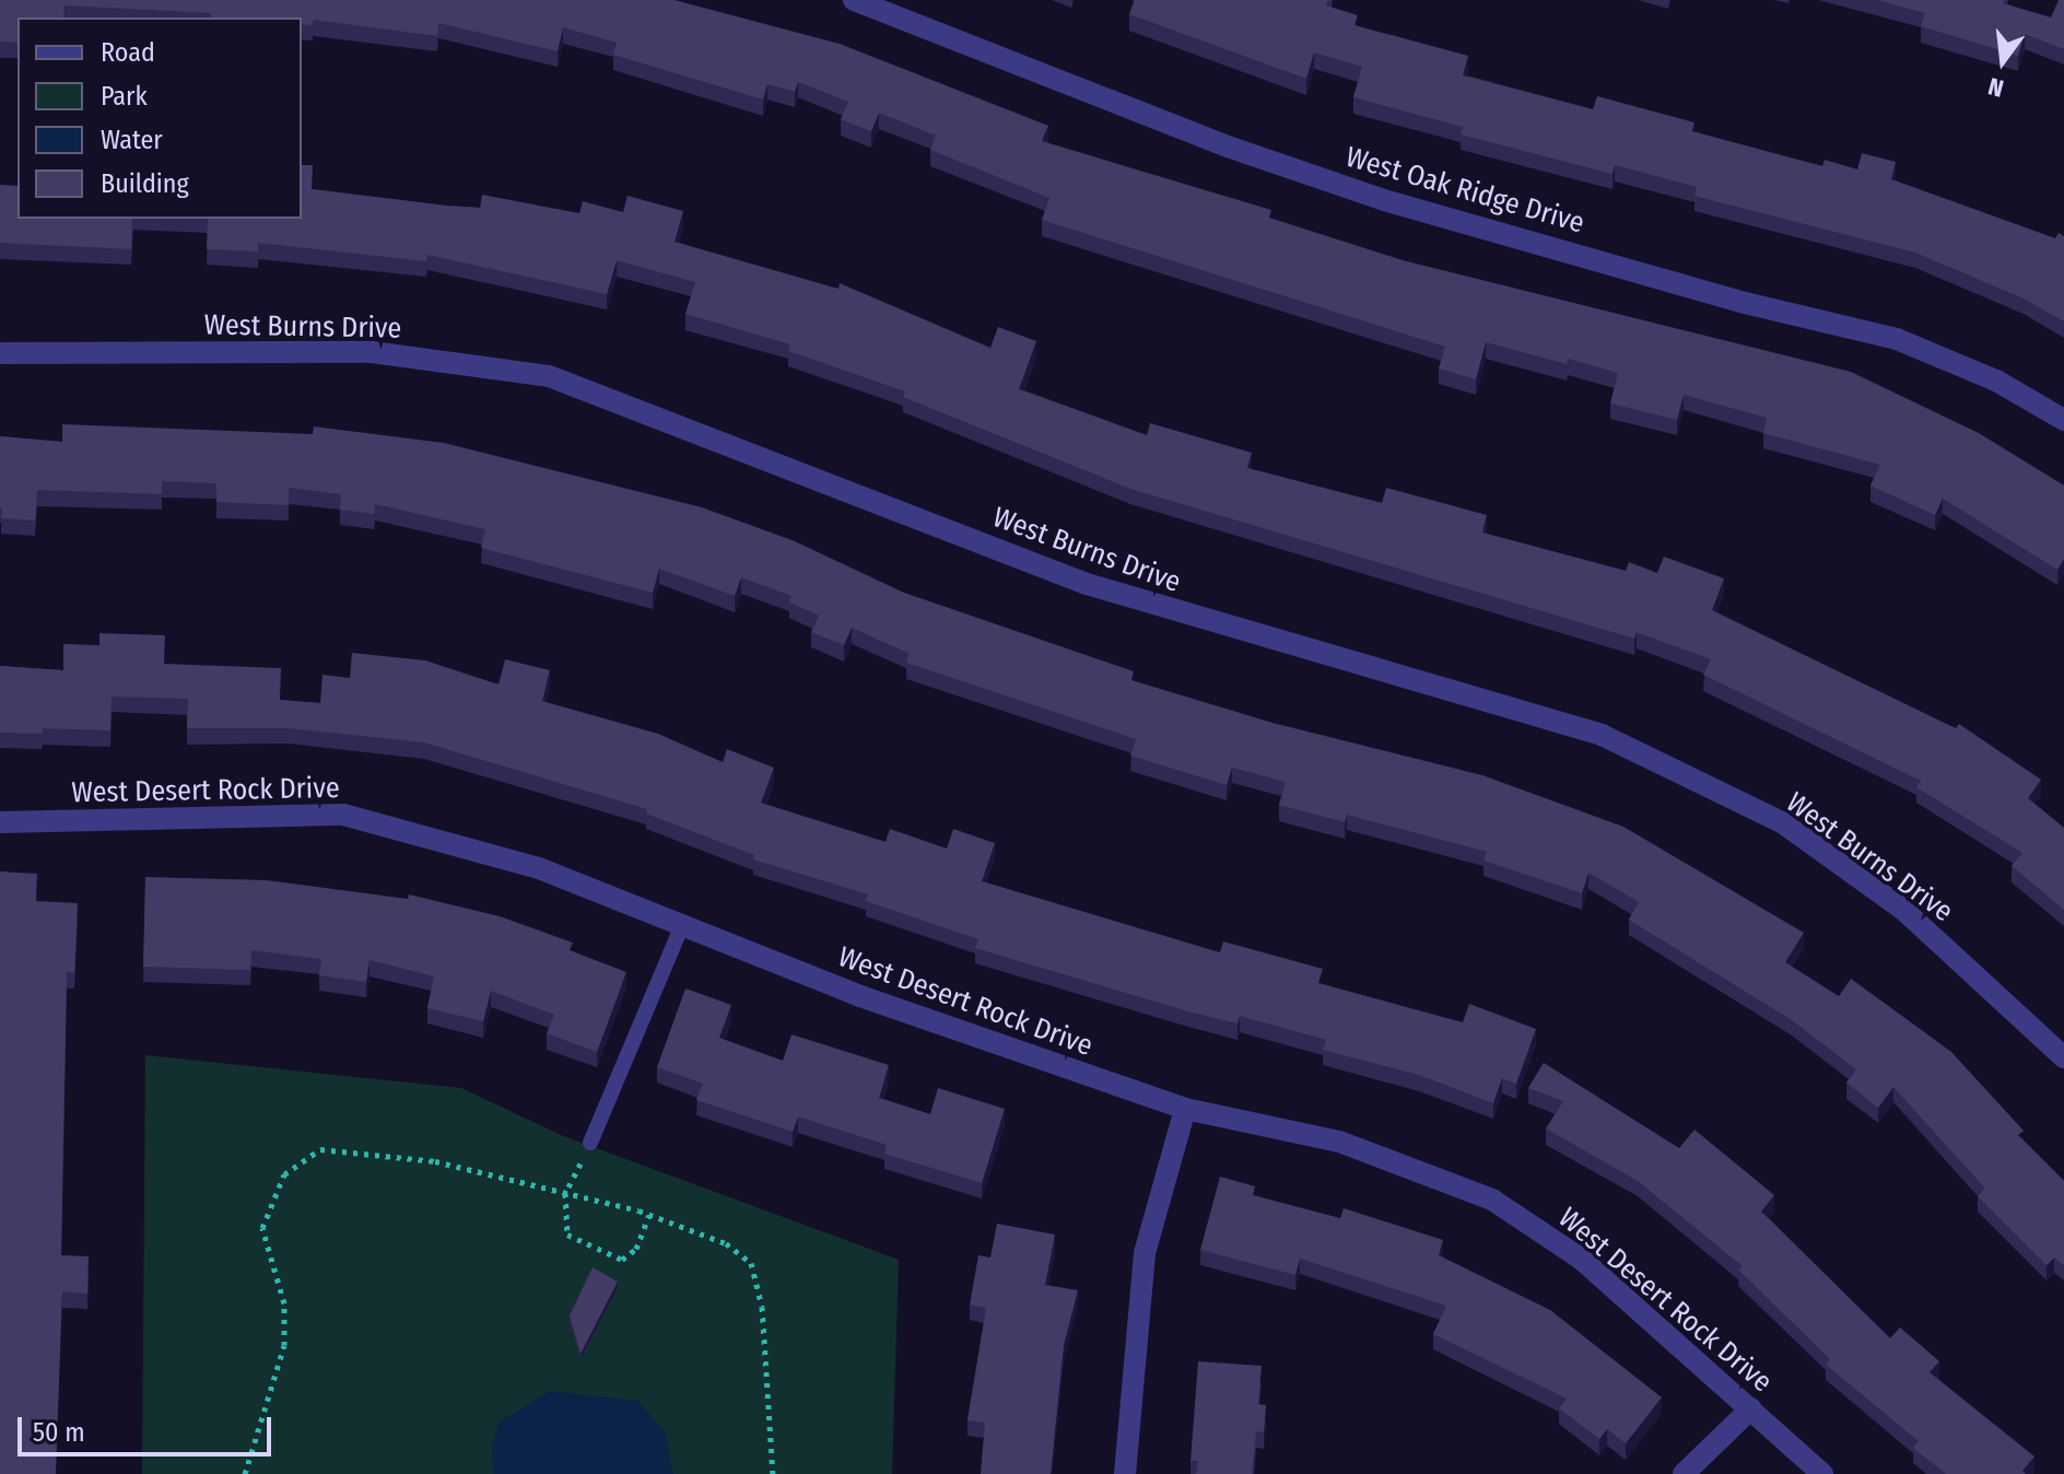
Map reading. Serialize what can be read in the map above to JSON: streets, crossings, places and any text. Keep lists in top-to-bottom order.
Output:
{
  "streets": {
    "street": ["West Oak Ridge Drive", "West Burns Drive", "West Desert Rock Drive"]
  },
  "legend": [
    "Road",
    "Park",
    "Water",
    "Building"
  ],
  "scale_bar": "50 m",
  "north": "bottom"
}
